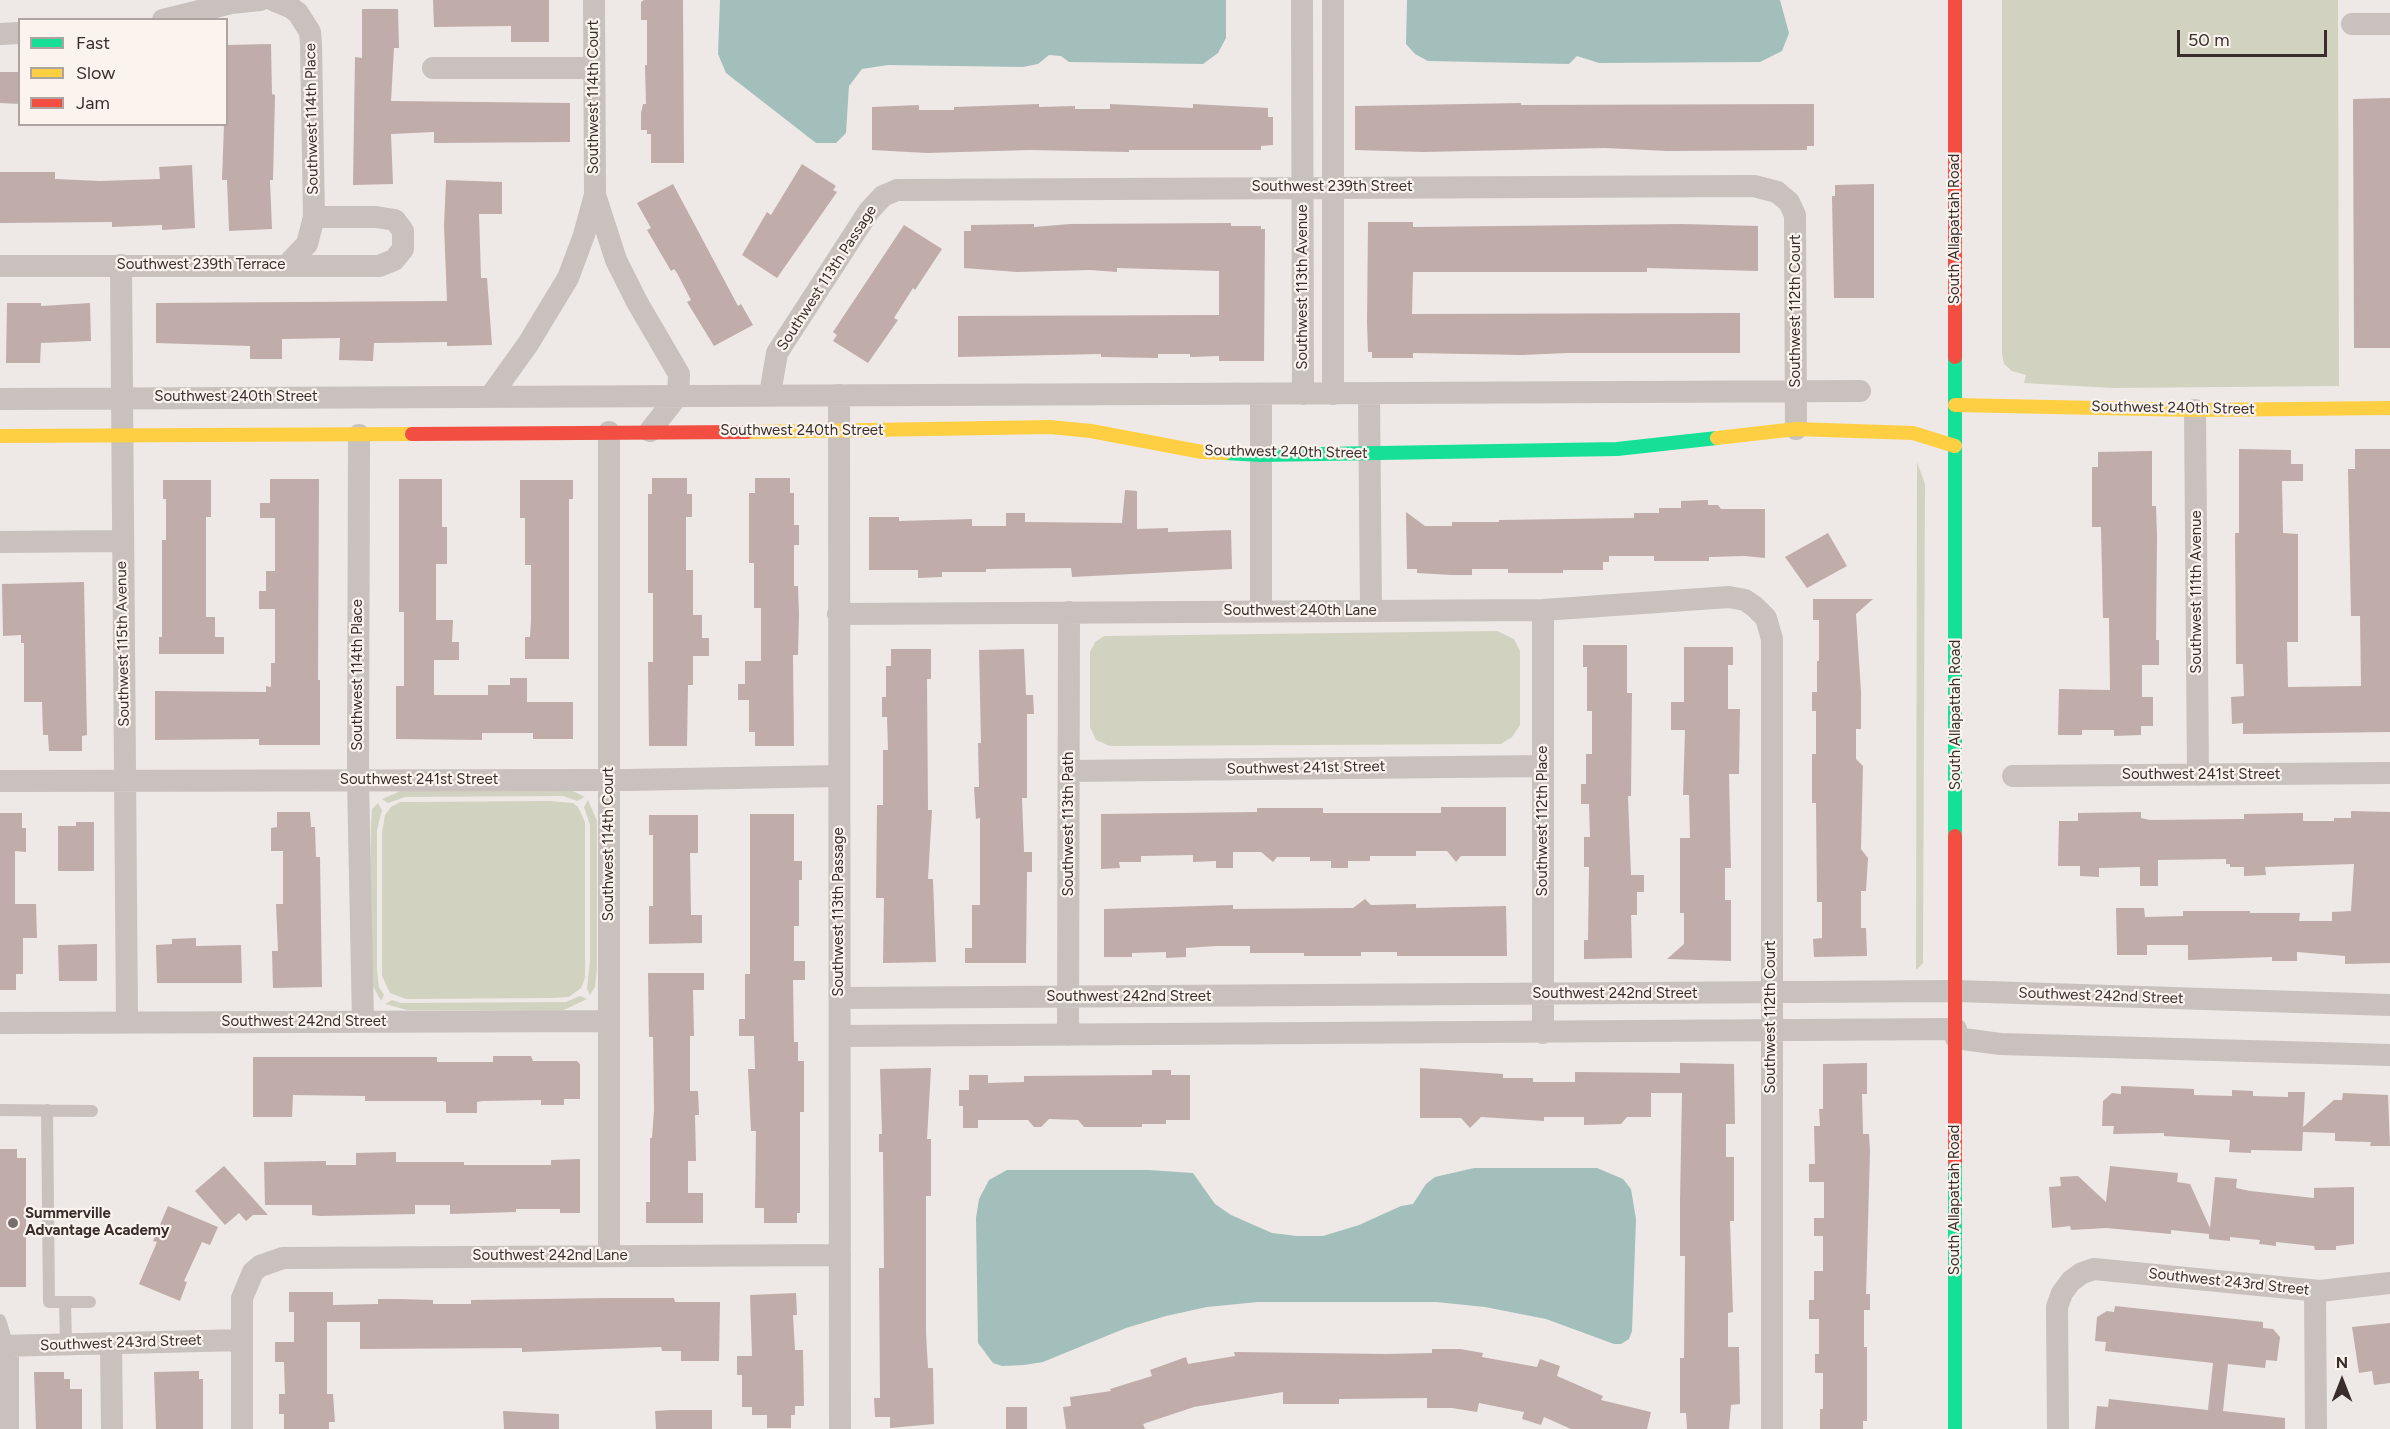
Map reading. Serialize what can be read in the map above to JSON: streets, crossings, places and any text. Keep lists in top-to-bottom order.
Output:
{
  "streets": {
    "street": [
      "Southwest 114th Court",
      "Southwest 114th Place",
      "Southwest 239th Street",
      "South Allapattah Road",
      "Southwest 239th Terrace",
      "Southwest 113th Passage",
      "Southwest 113th Avenue",
      "Southwest 112th Court",
      "Southwest 240th Street",
      "Southwest 111th Avenue",
      "Southwest 240th Lane",
      "Southwest 115th Avenue",
      "Southwest 241st Street",
      "Southwest 112th Place",
      "Southwest 113th Path",
      "Southwest 242nd Street",
      "Southwest 242nd Lane",
      "Southwest 243rd Street"
    ]
  },
  "crossings": [
    ["Southwest 114th Court", "Southwest 240th Street"],
    ["Southwest 114th Court", "Southwest 241st Street"],
    ["Southwest 114th Court", "Southwest 242nd Street"],
    ["Southwest 114th Court", "Southwest 242nd Lane"],
    ["Southwest 114th Place", "Southwest 239th Terrace"],
    ["Southwest 114th Place", "Southwest 240th Street"],
    ["Southwest 114th Place", "Southwest 241st Street"],
    ["Southwest 114th Place", "Southwest 242nd Street"],
    ["Southwest 239th Street", "Southwest 113th Passage"],
    ["Southwest 239th Street", "Southwest 113th Avenue"],
    ["Southwest 239th Street", "Southwest 112th Court"],
    ["South Allapattah Road", "Southwest 240th Street"],
    ["South Allapattah Road", "Southwest 242nd Street"],
    ["Southwest 239th Terrace", "Southwest 115th Avenue"],
    ["Southwest 113th Passage", "Southwest 240th Street"],
    ["Southwest 113th Passage", "Southwest 240th Lane"],
    ["Southwest 113th Passage", "Southwest 241st Street"],
    ["Southwest 113th Passage", "Southwest 242nd Street"],
    ["Southwest 113th Passage", "Southwest 242nd Lane"],
    ["Southwest 113th Avenue", "Southwest 240th Street"],
    ["Southwest 112th Court", "Southwest 240th Street"],
    ["Southwest 112th Court", "Southwest 240th Lane"],
    ["Southwest 112th Court", "Southwest 242nd Street"],
    ["Southwest 240th Street", "Southwest 111th Avenue"],
    ["Southwest 240th Street", "Southwest 115th Avenue"],
    ["Southwest 111th Avenue", "Southwest 241st Street"],
    ["Southwest 240th Lane", "Southwest 112th Place"],
    ["Southwest 240th Lane", "Southwest 113th Path"],
    ["Southwest 115th Avenue", "Southwest 241st Street"],
    ["Southwest 115th Avenue", "Southwest 242nd Street"],
    ["Southwest 241st Street", "Southwest 112th Place"],
    ["Southwest 241st Street", "Southwest 113th Path"],
    ["Southwest 112th Place", "Southwest 242nd Street"],
    ["Southwest 113th Path", "Southwest 242nd Street"],
    ["Southwest 242nd Lane", "Southwest 243rd Street"]
  ],
  "places": ["Summerville Advantage Academy"],
  "legend": ["Fast", "Slow", "Jam"],
  "scale_bar": "50 m",
  "north": "top"
}
